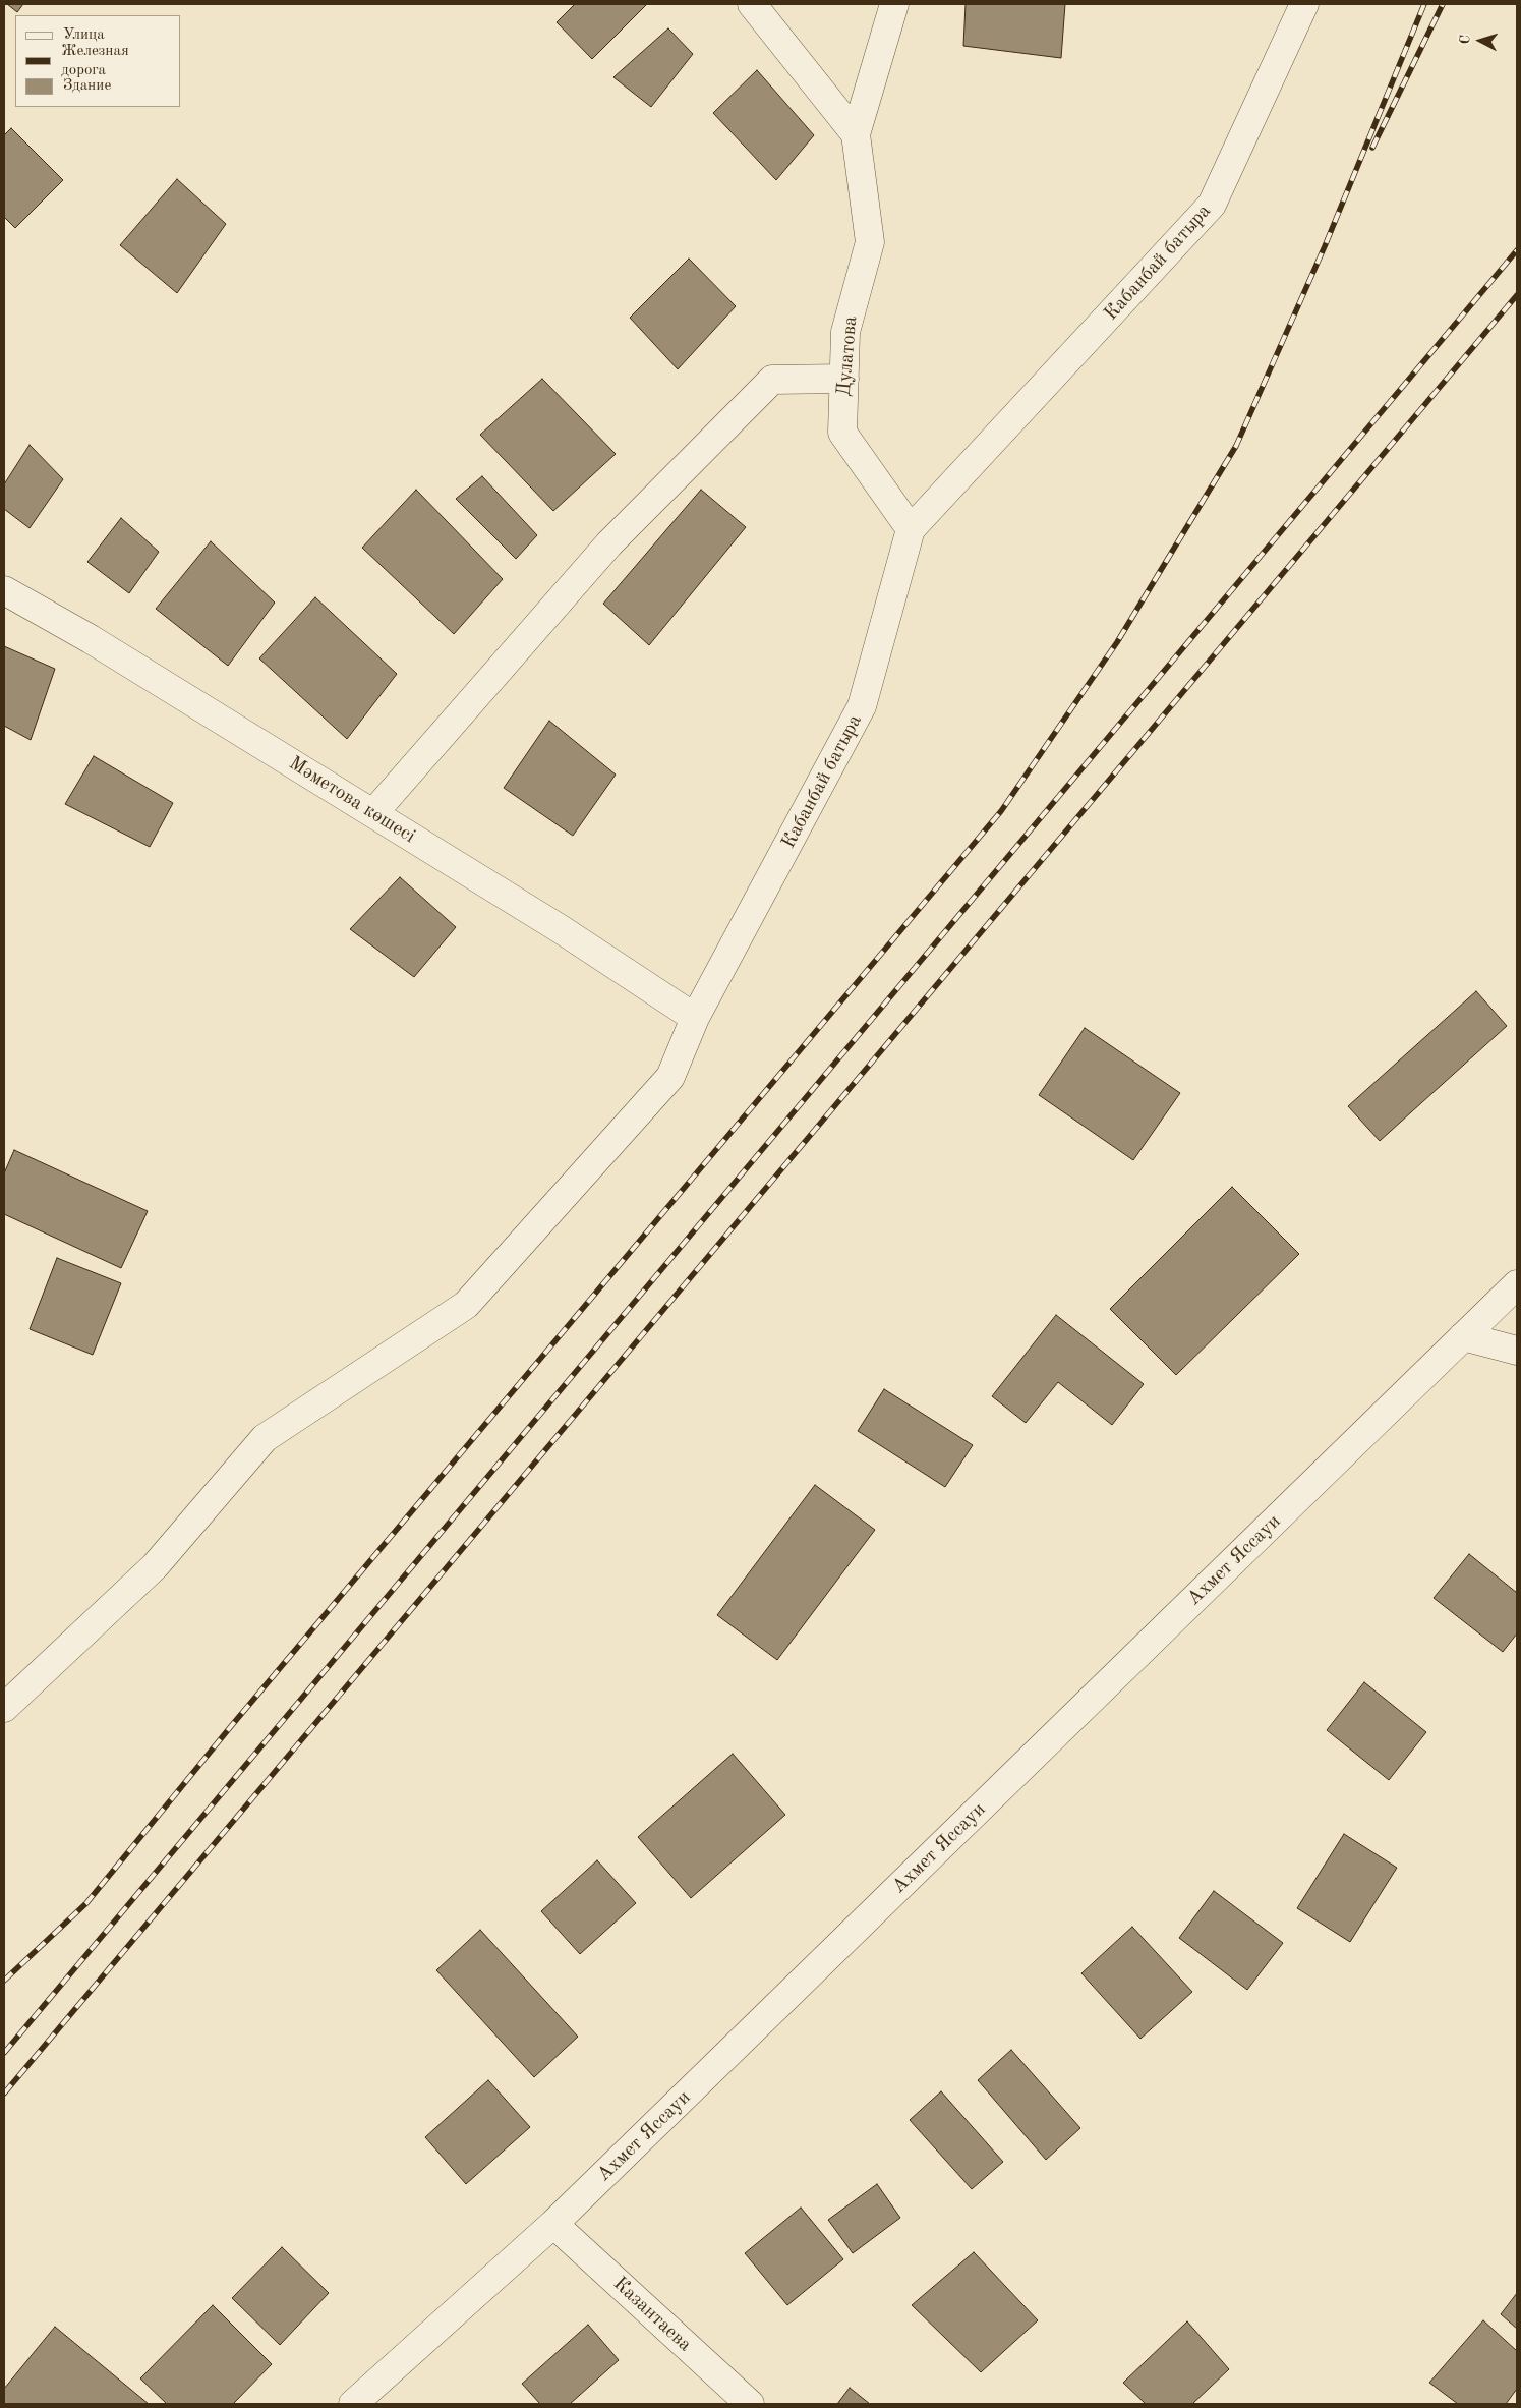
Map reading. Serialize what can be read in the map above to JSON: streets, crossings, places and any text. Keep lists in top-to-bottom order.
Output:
{
  "streets": {
    "street": [
      "Кабанбай батыра",
      "Дулатова",
      "Мәметова көшесі",
      "Ахмет Яссауи",
      "Казантаева"
    ]
  },
  "crossings": [
    ["Кабанбай батыра", "Дулатова"],
    ["Кабанбай батыра", "Мәметова көшесі"],
    ["Ахмет Яссауи", "Казантаева"]
  ],
  "legend": ["Улица", "Железная дорога", "Здание"],
  "north": "left"
}
